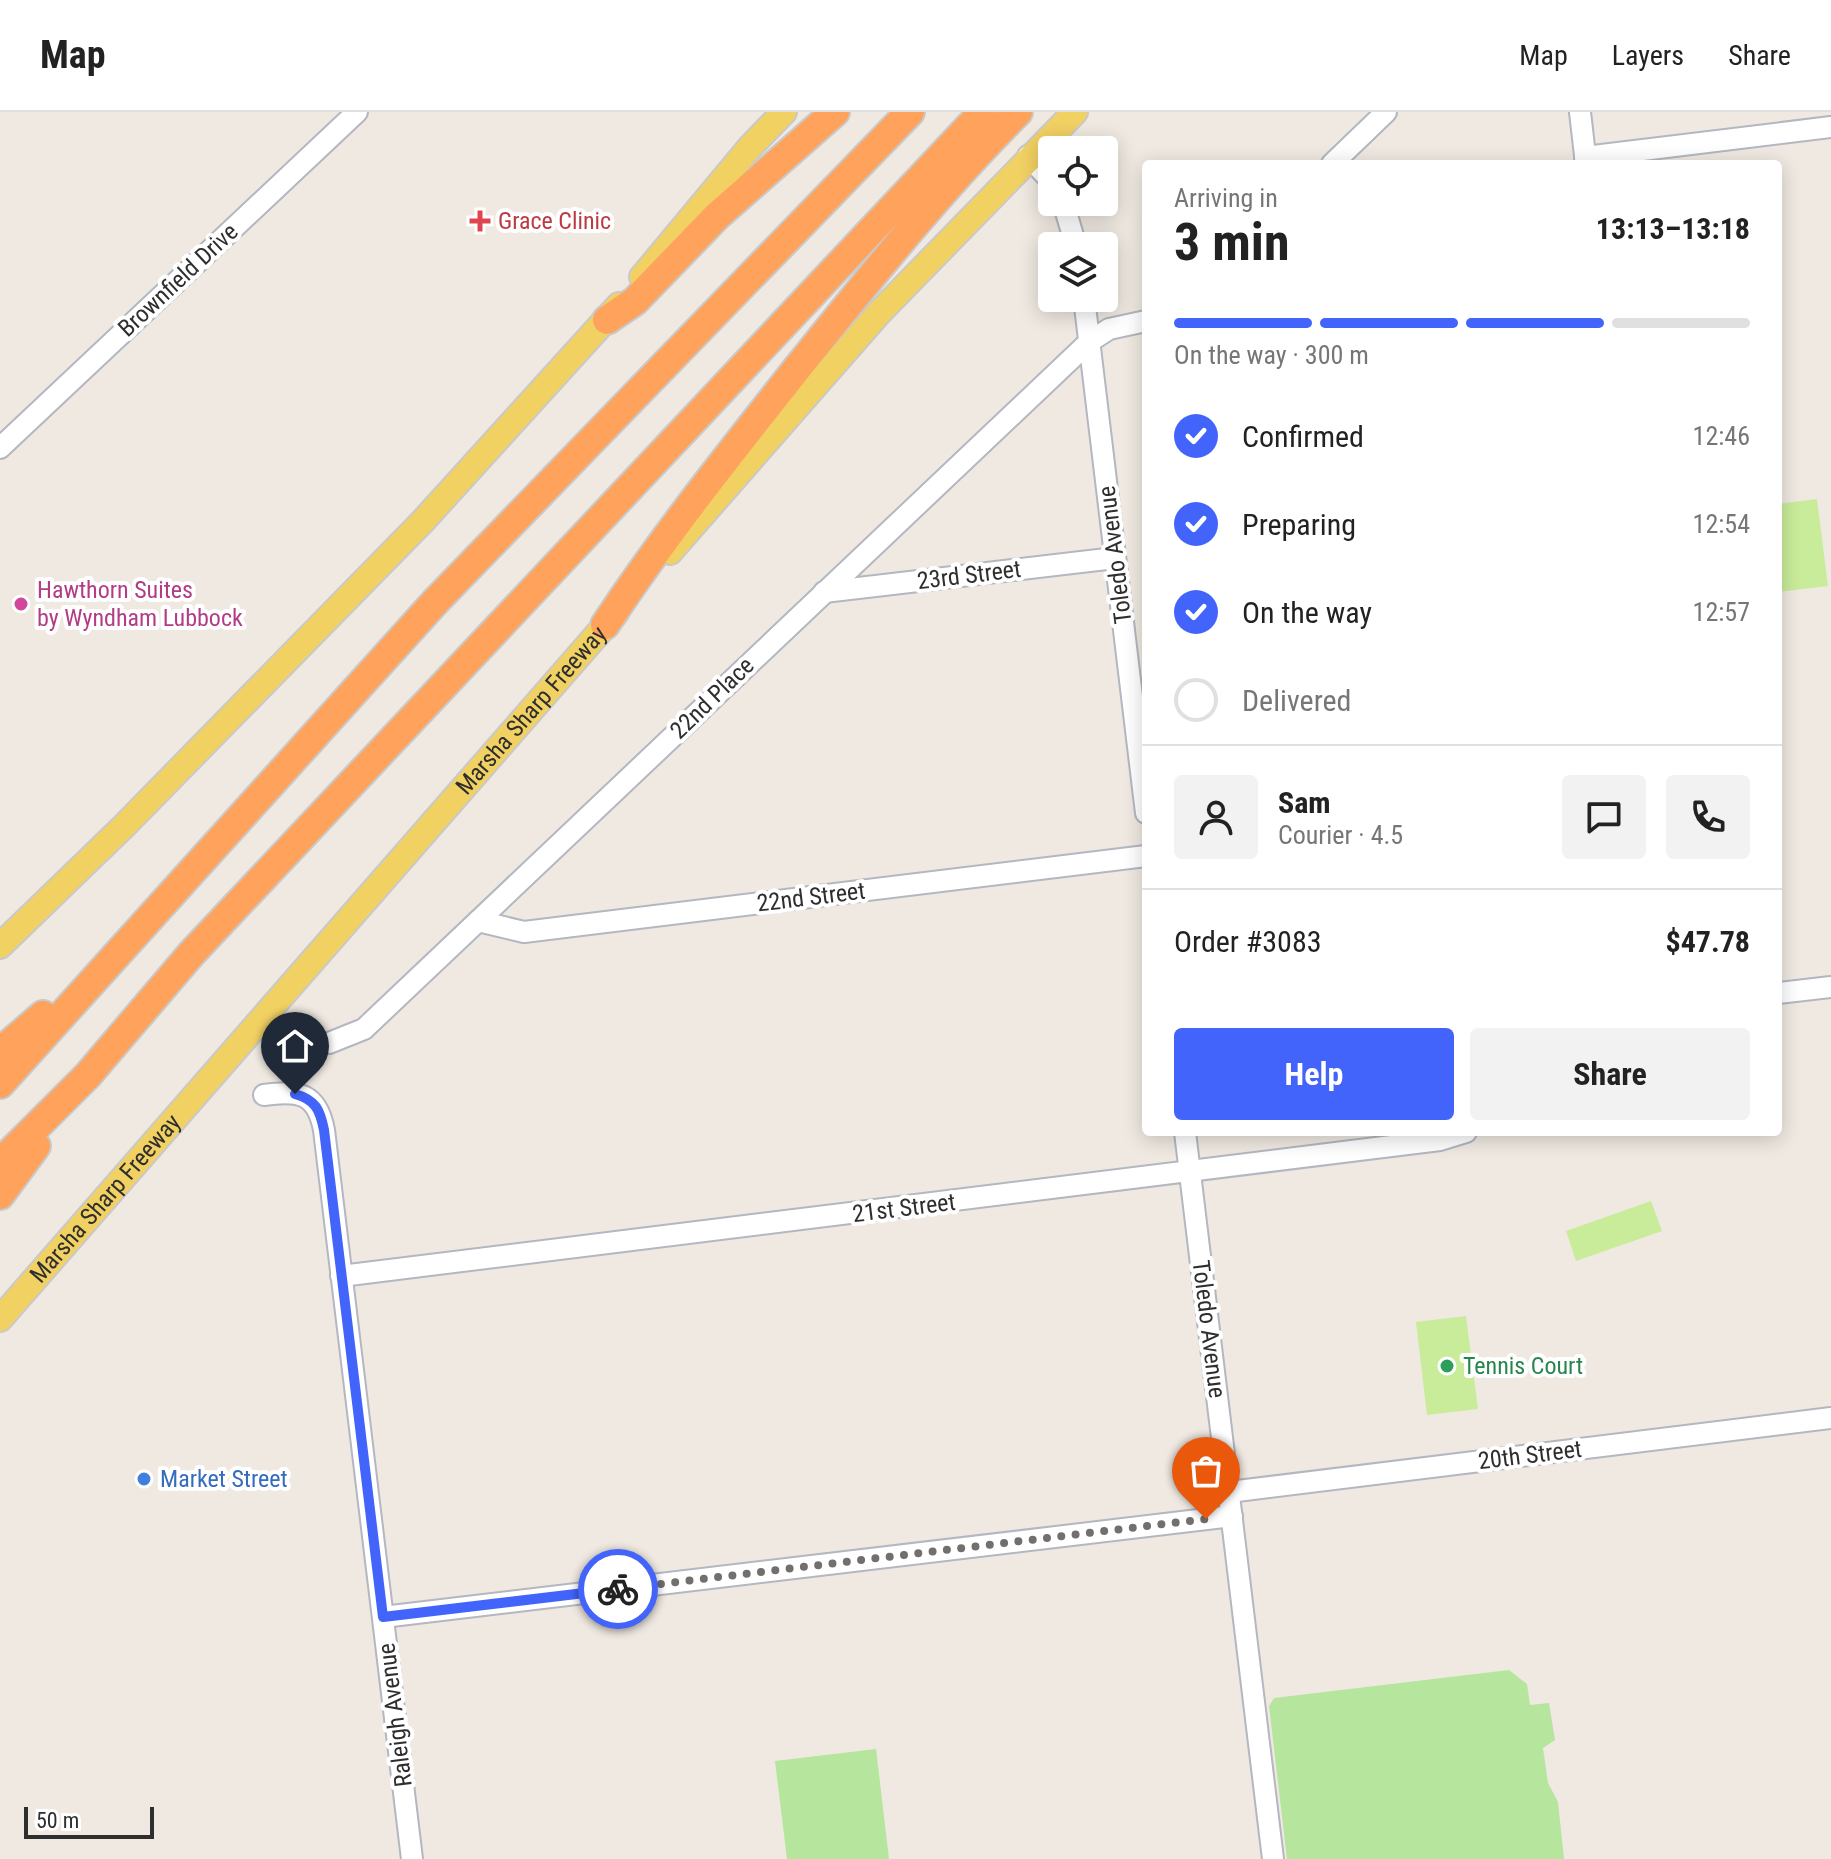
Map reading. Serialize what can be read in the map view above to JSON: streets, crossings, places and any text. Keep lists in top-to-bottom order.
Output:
{
  "streets": {
    "main road": ["Marsha Sharp Freeway"],
    "street": [
      "Brownfield Drive",
      "Toledo Avenue",
      "23rd Street",
      "22nd Place",
      "22nd Street",
      "21st Street",
      "20th Street",
      "Raleigh Avenue"
    ]
  },
  "crossings": [
    ["Toledo Avenue", "23rd Street"],
    ["Toledo Avenue", "22nd Place"],
    ["Toledo Avenue", "21st Street"],
    ["Toledo Avenue", "20th Street"],
    ["23rd Street", "22nd Place"],
    ["22nd Place", "22nd Street"],
    ["21st Street", "Raleigh Avenue"]
  ],
  "places": {
    "health": ["Grace Clinic"],
    "other": ["Hawthorn Suites by Wyndham Lubbock", "Tennis Court", "Market Street"]
  },
  "scale_bar": "50 m",
  "page": {
    "header": "Map",
    "nav": ["Map", "Layers", "Share"],
    "heading": ["3 min", "Arriving in", "13:13–13:18"],
    "panel": [
      "Sam",
      "Courier · 4.5",
      "Order #3083",
      "$47.78"
    ],
    "bar": "On the way · 300 m",
    "list": [
      ["Confirmed", "12:46"],
      ["Preparing", "12:54"],
      ["On the way", "12:57"],
      "Delivered"
    ],
    "buttons": ["Help", "Share"],
    "scale": "50 m"
  }
}
